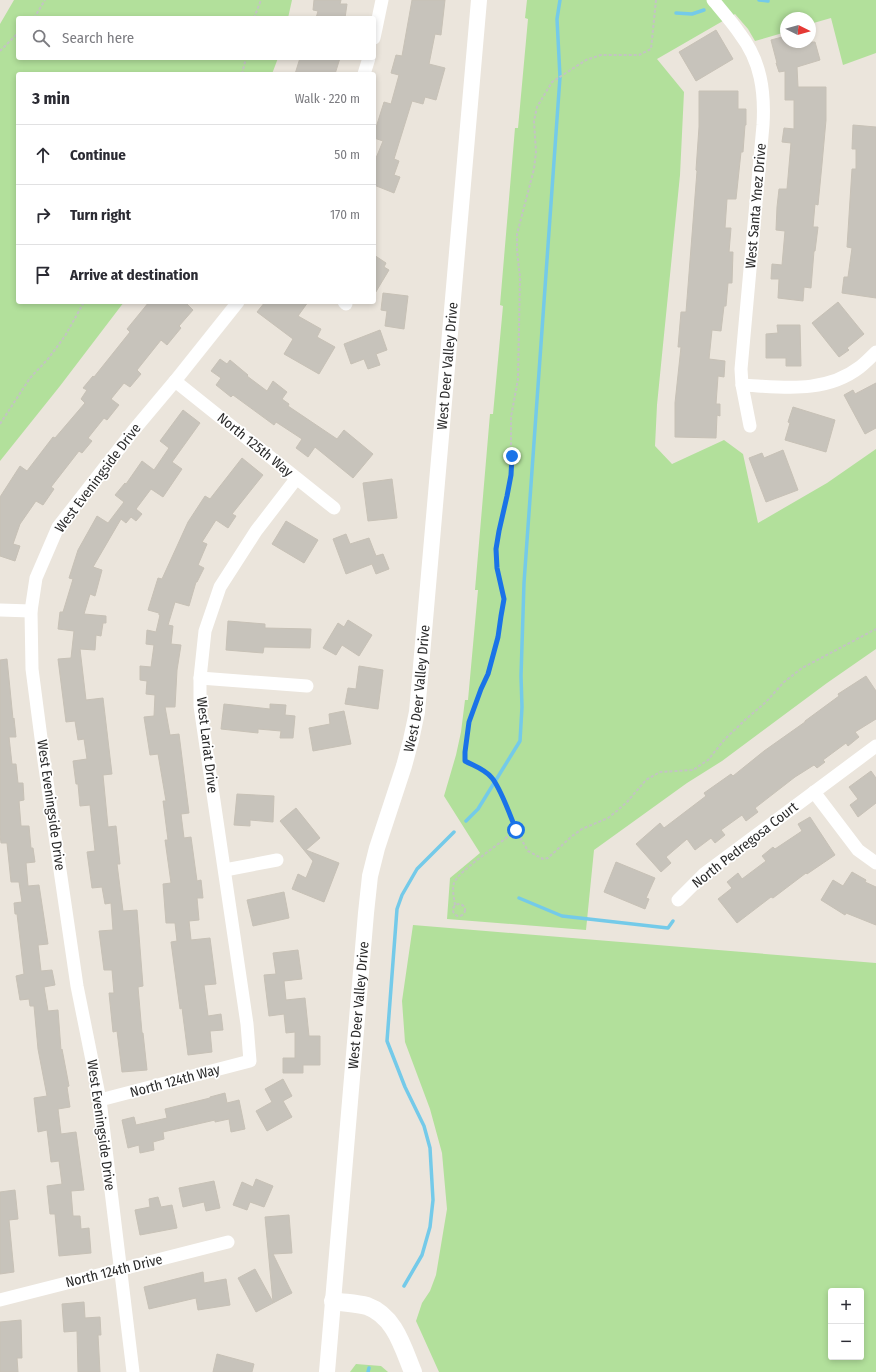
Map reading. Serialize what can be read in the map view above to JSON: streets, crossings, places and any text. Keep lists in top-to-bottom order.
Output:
{
  "streets": {
    "street": [
      "West Santa Ynez Drive",
      "West Deer Valley Drive",
      "North 125th Way",
      "West Eveningside Drive",
      "West Lariat Drive",
      "North Pedregosa Court",
      "North 124th Way",
      "North 124th Drive"
    ]
  },
  "crossings": [
    ["North 125th Way", "West Eveningside Drive"],
    ["North 125th Way", "West Lariat Drive"],
    ["West Eveningside Drive", "North 124th Way"],
    ["West Eveningside Drive", "North 124th Drive"],
    ["West Lariat Drive", "North 124th Way"]
  ],
  "north": "right",
  "page": {
    "search": "Search here",
    "heading": ["3 min", "Walk · 220 m"],
    "list": [
      ["Continue", "50 m"],
      ["Turn right", "170 m"],
      "Arrive at destination"
    ],
    "map_buttons": ["+", "−"]
  }
}
